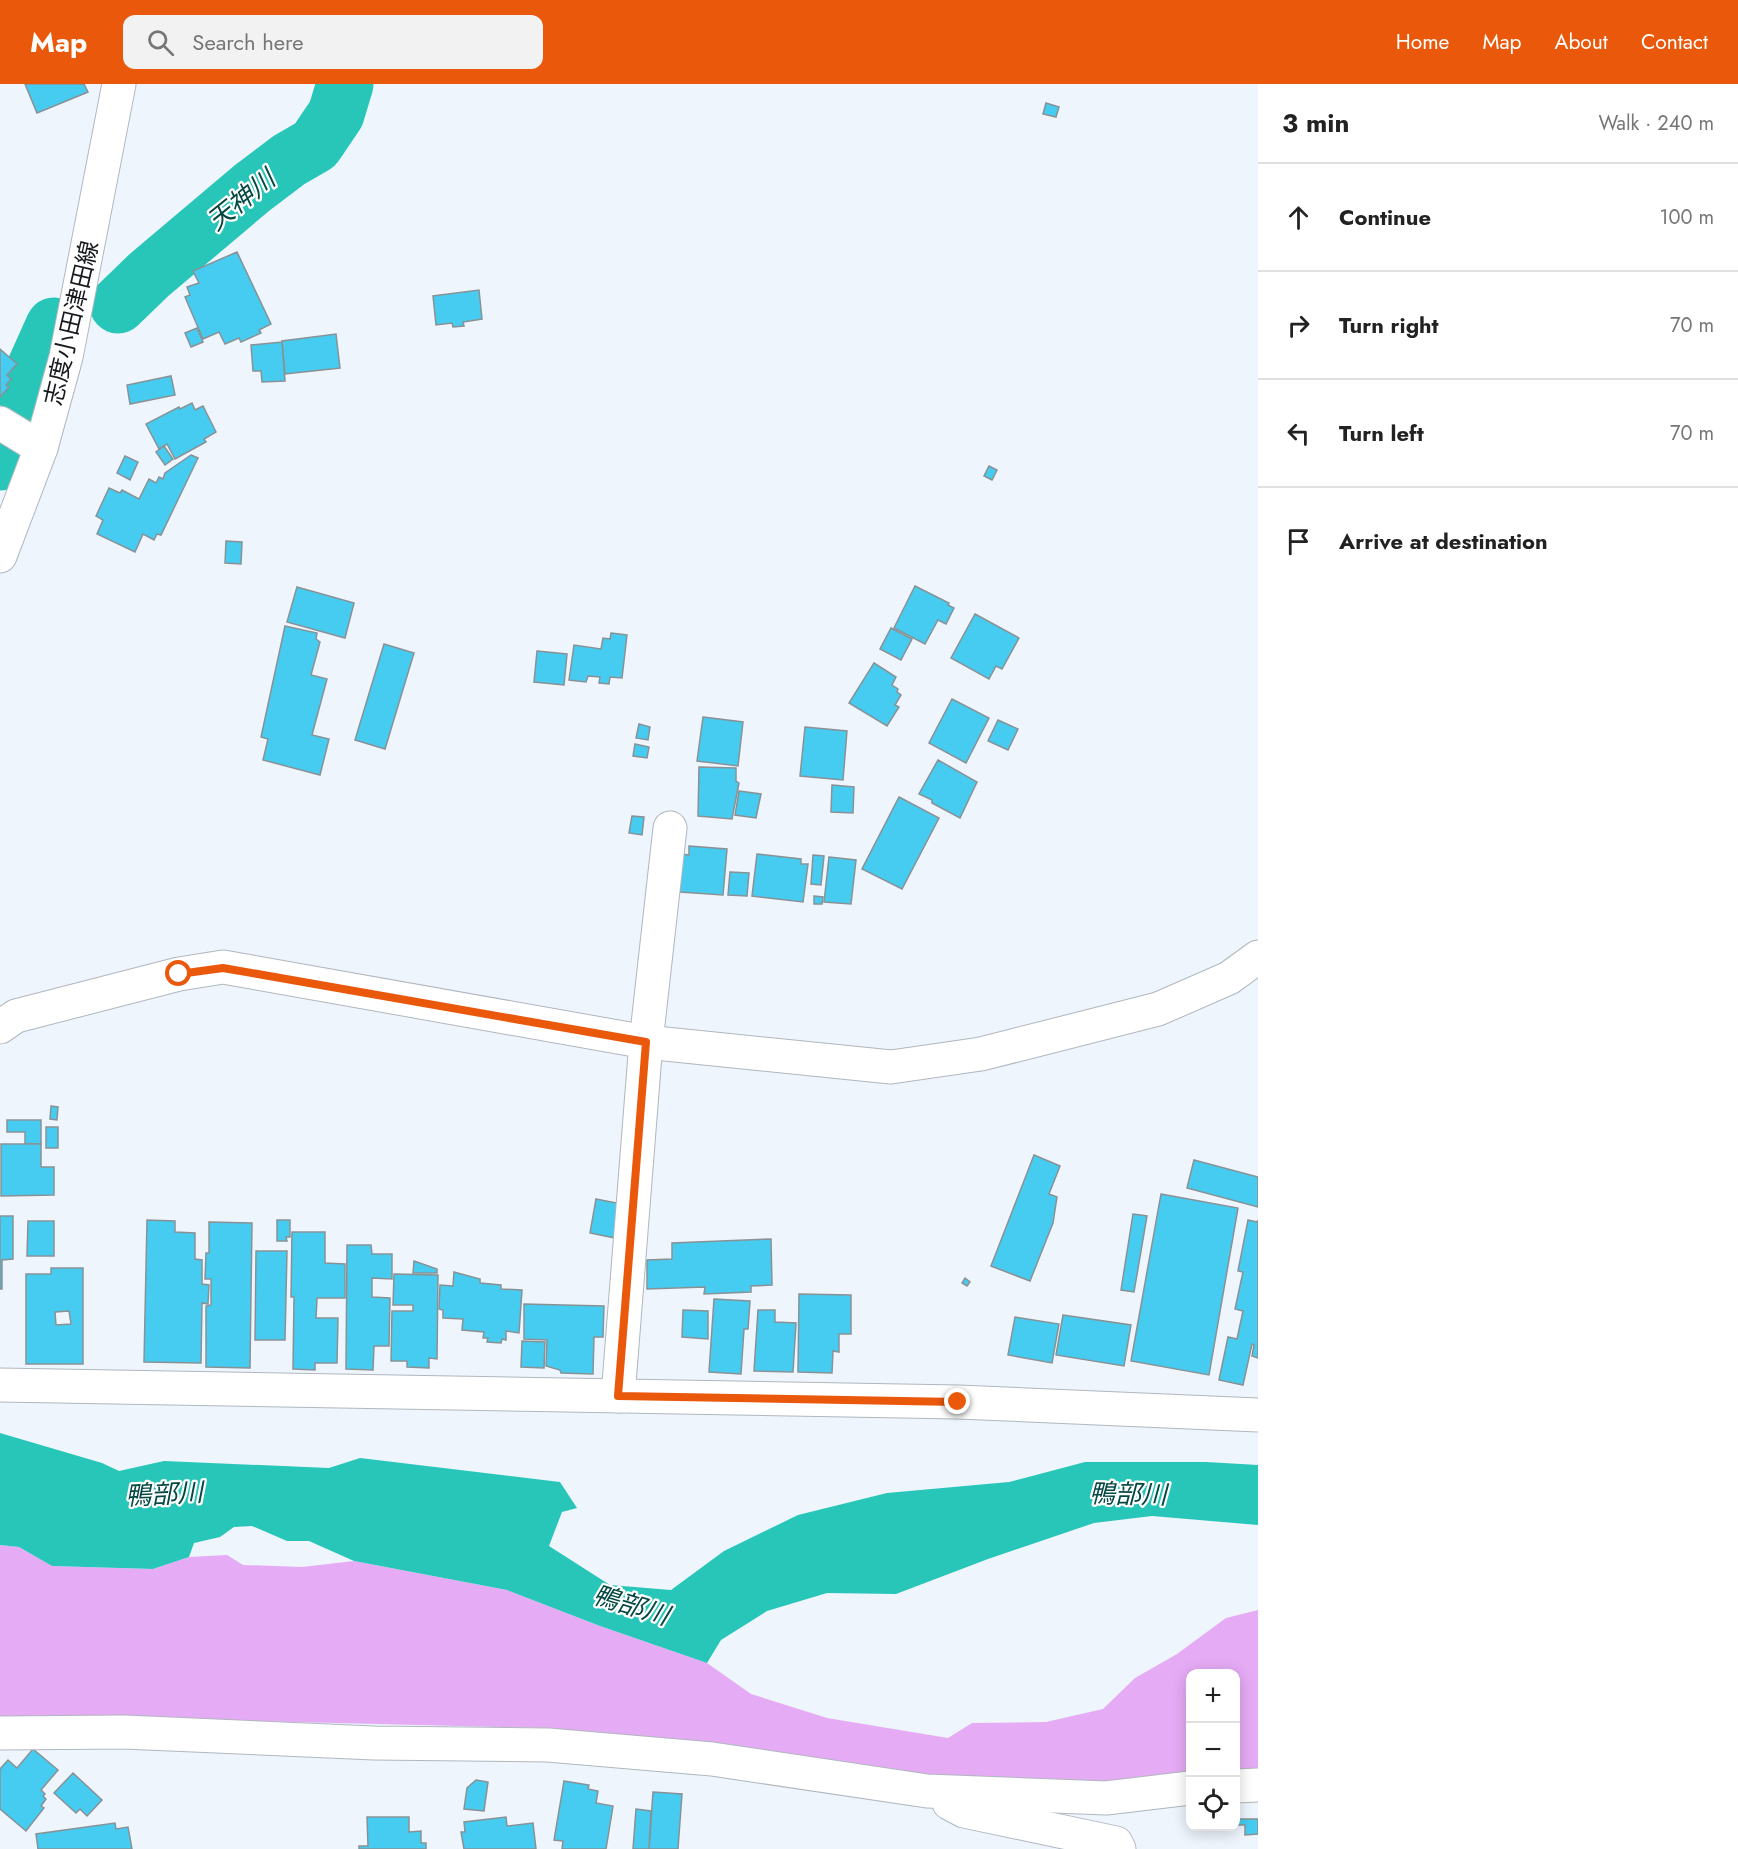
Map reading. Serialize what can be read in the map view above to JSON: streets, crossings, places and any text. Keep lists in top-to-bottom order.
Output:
{
  "streets": {
    "street": ["志度小田津田線"]
  },
  "water": ["天神川", "鴨部川"],
  "page": {
    "header": "Map",
    "search": "Search here",
    "nav": [
      "Home",
      "Map",
      "About",
      "Contact"
    ],
    "heading": ["3 min", "Walk · 240 m"],
    "list": [
      ["Continue", "100 m"],
      ["Turn right", "70 m"],
      ["Turn left", "70 m"],
      "Arrive at destination"
    ],
    "map_buttons": ["+", "−"]
  }
}
